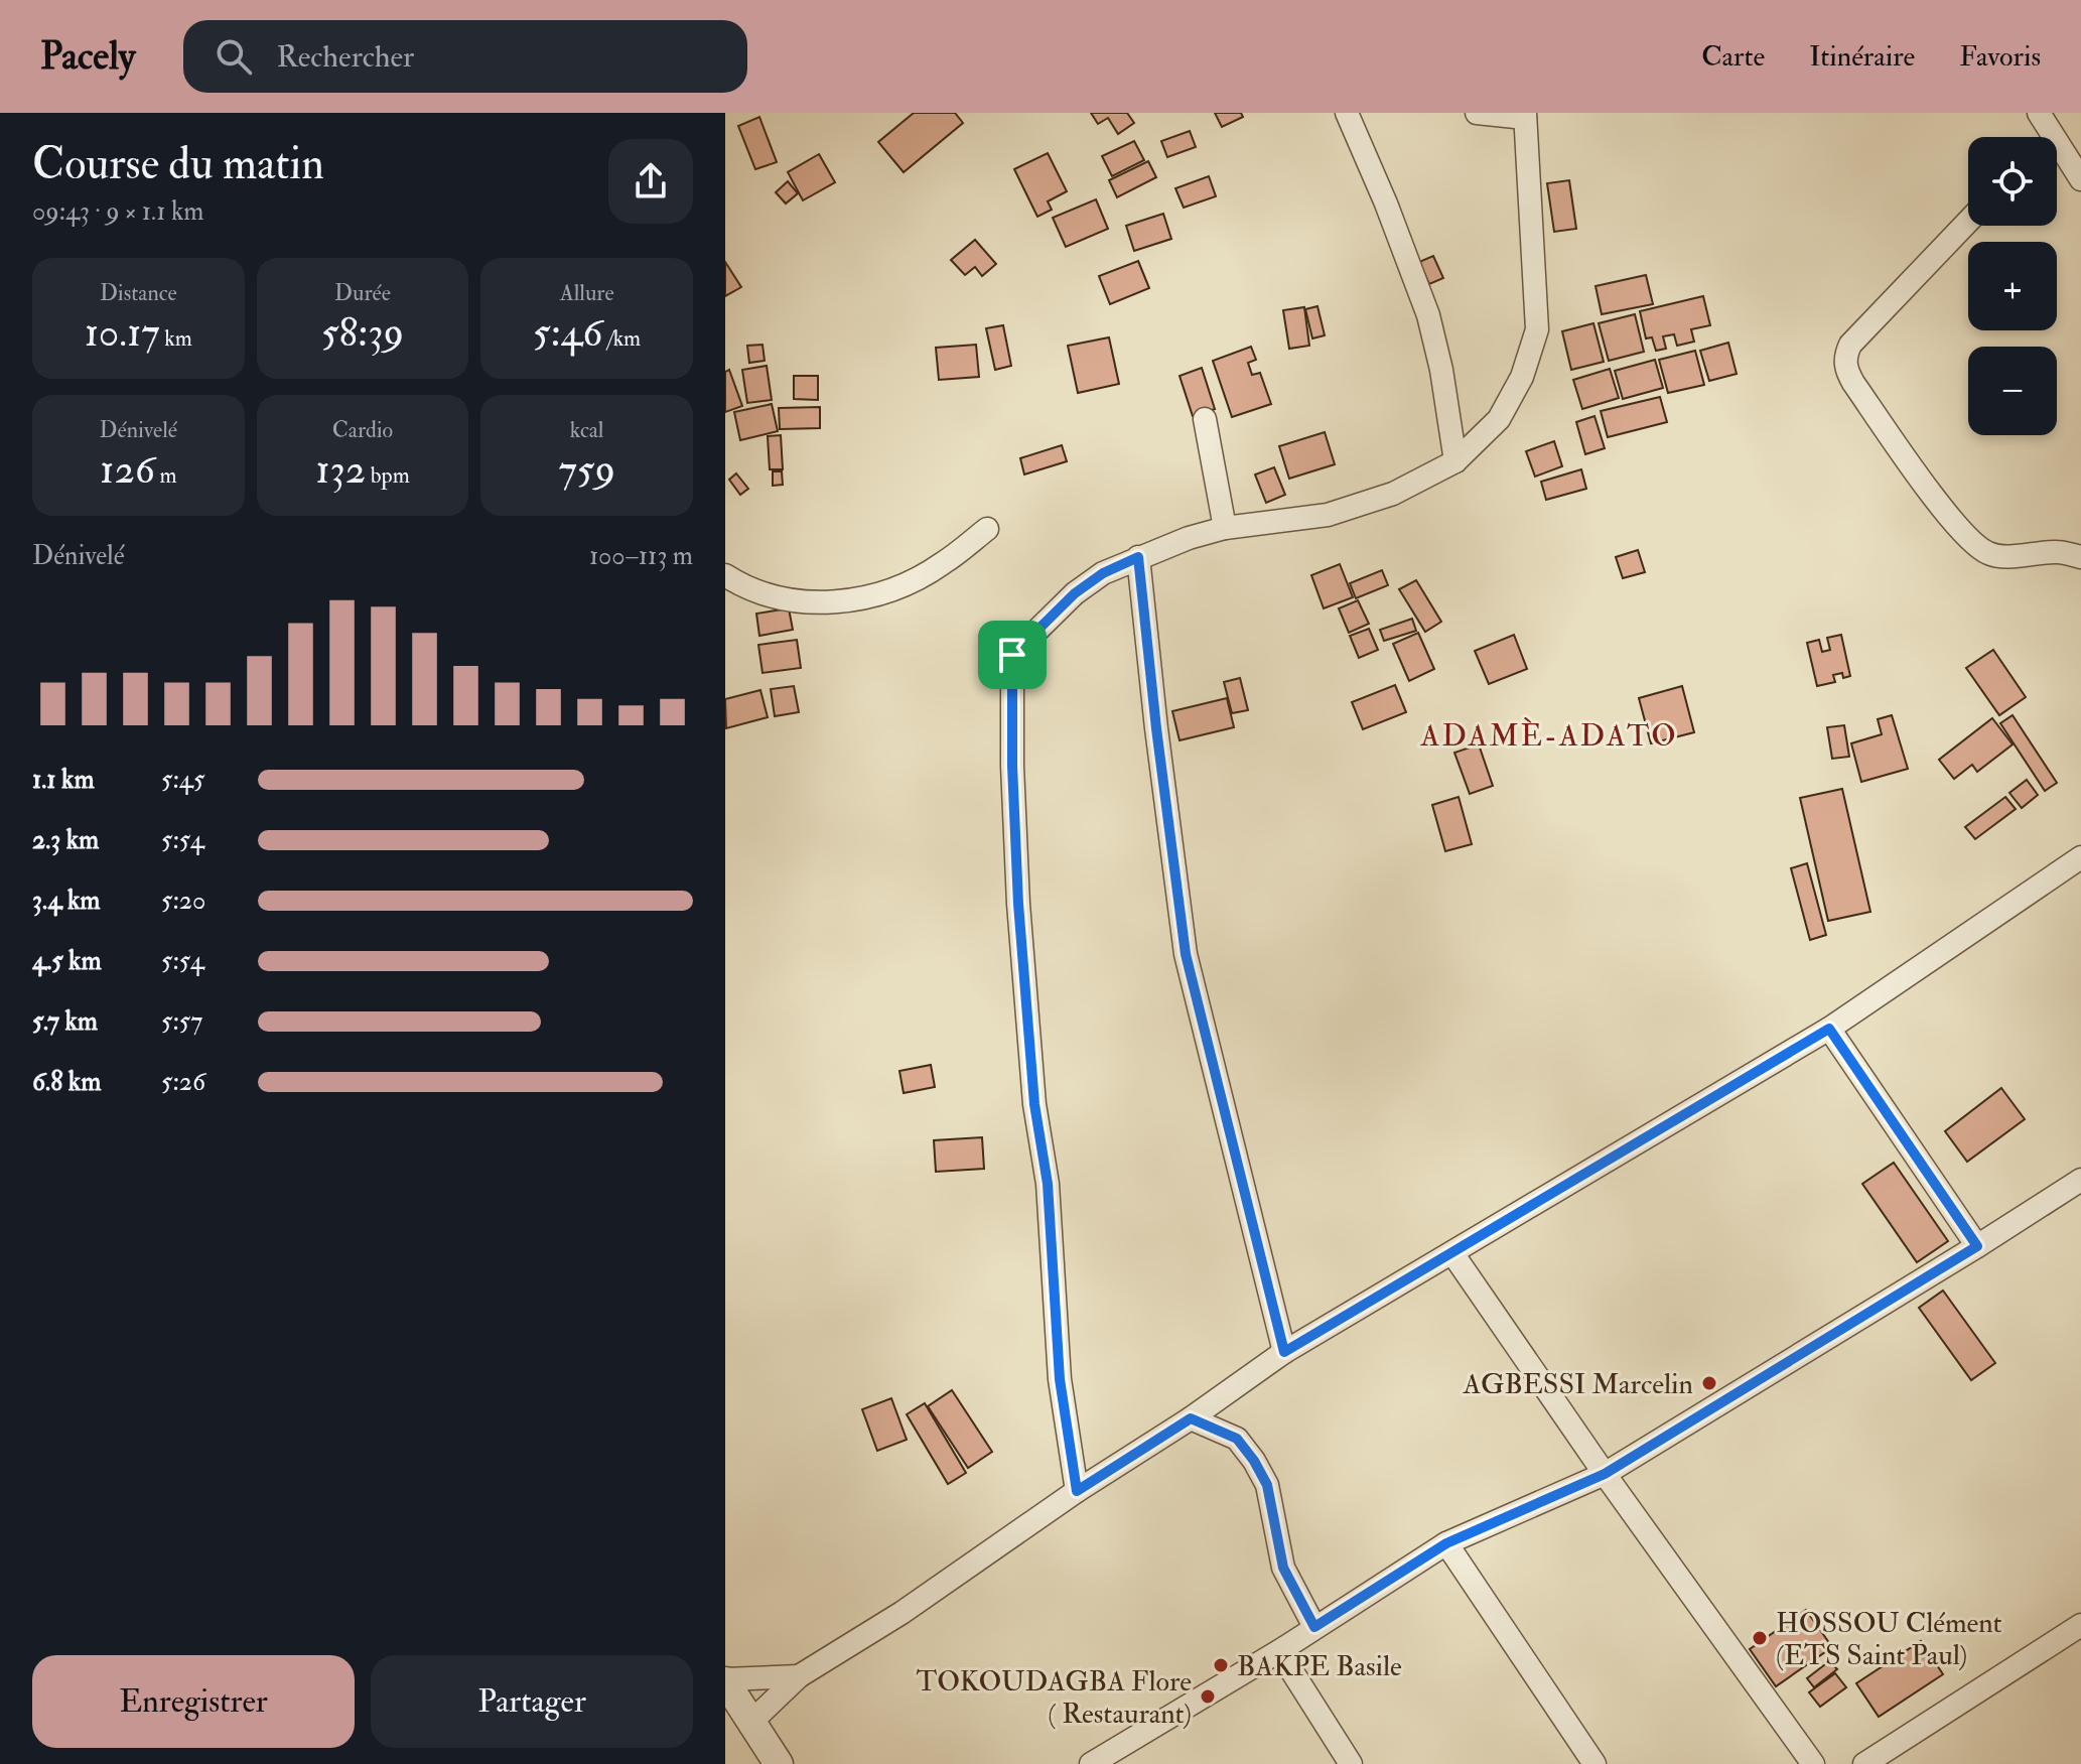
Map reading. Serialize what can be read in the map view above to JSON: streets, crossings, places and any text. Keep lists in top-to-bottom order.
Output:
{
  "districts": ["ADAMÈ-ADATO"],
  "places": [
    "AGBESSI Marcelin",
    "HOSSOU Clément (ETS Saint Paul)",
    "BAKPE Basile",
    "TOKOUDAGBA Flore ( Restaurant)"
  ],
  "page": {
    "header": "Pacely",
    "search": "Rechercher",
    "nav": ["Carte", "Itinéraire", "Favoris"],
    "heading": ["Course du matin", "09:43 · 9 × 1.1 km"],
    "map_buttons": ["+", "−"],
    "stats": [
      ["Distance", "10.17 km"],
      ["Durée", "58:39"],
      ["Allure", "5:46 /km"],
      ["Dénivelé", "126 m"],
      ["Cardio", "132 bpm"],
      ["kcal", "759"]
    ],
    "chart": ["Dénivelé", "100–113 m"],
    "list": [
      {
        "name": "1.1 km",
        "note": "5:45"
      },
      {
        "name": "2.3 km",
        "note": "5:54"
      },
      {
        "name": "3.4 km",
        "note": "5:20"
      },
      {
        "name": "4.5 km",
        "note": "5:54"
      },
      {
        "name": "5.7 km",
        "note": "5:57"
      },
      {
        "name": "6.8 km",
        "note": "5:26"
      }
    ],
    "buttons": ["Enregistrer", "Partager"]
  }
}
